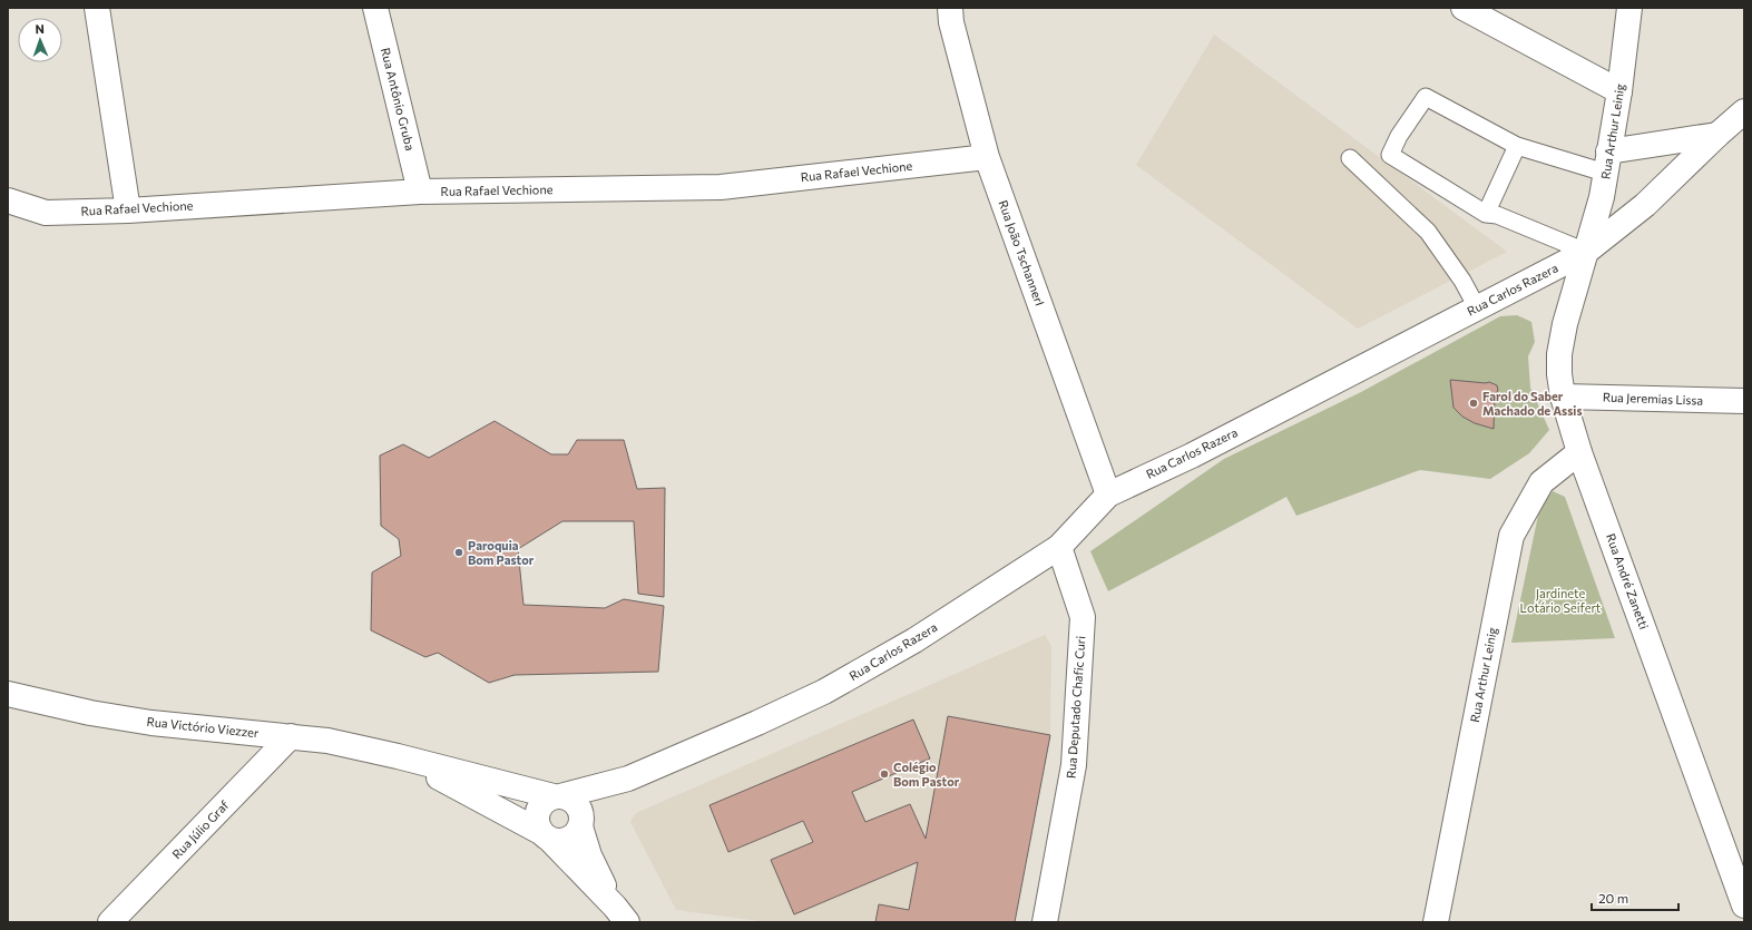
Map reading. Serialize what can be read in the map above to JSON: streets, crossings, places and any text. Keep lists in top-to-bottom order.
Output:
{
  "streets": {
    "street": [
      "Rua Antônio Gruba",
      "Rua Arthur Leinig",
      "Rua Rafael Vechione",
      "Rua João Tschannerl",
      "Rua Carlos Razera",
      "Rua Jeremias Lissa",
      "Rua André Zanetti",
      "Rua Deputado Chafic Curi",
      "Rua Victório Viezzer",
      "Rua Júlio Graf"
    ]
  },
  "crossings": [
    ["Rua Antônio Gruba", "Rua Rafael Vechione"],
    ["Rua Arthur Leinig", "Rua Carlos Razera"],
    ["Rua Arthur Leinig", "Rua André Zanetti"],
    ["Rua Rafael Vechione", "Rua João Tschannerl"],
    ["Rua João Tschannerl", "Rua Carlos Razera"],
    ["Rua Carlos Razera", "Rua André Zanetti"],
    ["Rua Carlos Razera", "Rua Deputado Chafic Curi"],
    ["Rua Carlos Razera", "Rua Victório Viezzer"],
    ["Rua Jeremias Lissa", "Rua André Zanetti"],
    ["Rua Victório Viezzer", "Rua Júlio Graf"]
  ],
  "parks": ["Jardinete Lotário Seifert"],
  "places": ["Farol do Saber Machado de Assis", "Paroquia Bom Pastor", "Colégio Bom Pastor"],
  "scale_bar": "20 m",
  "north": "top"
}
